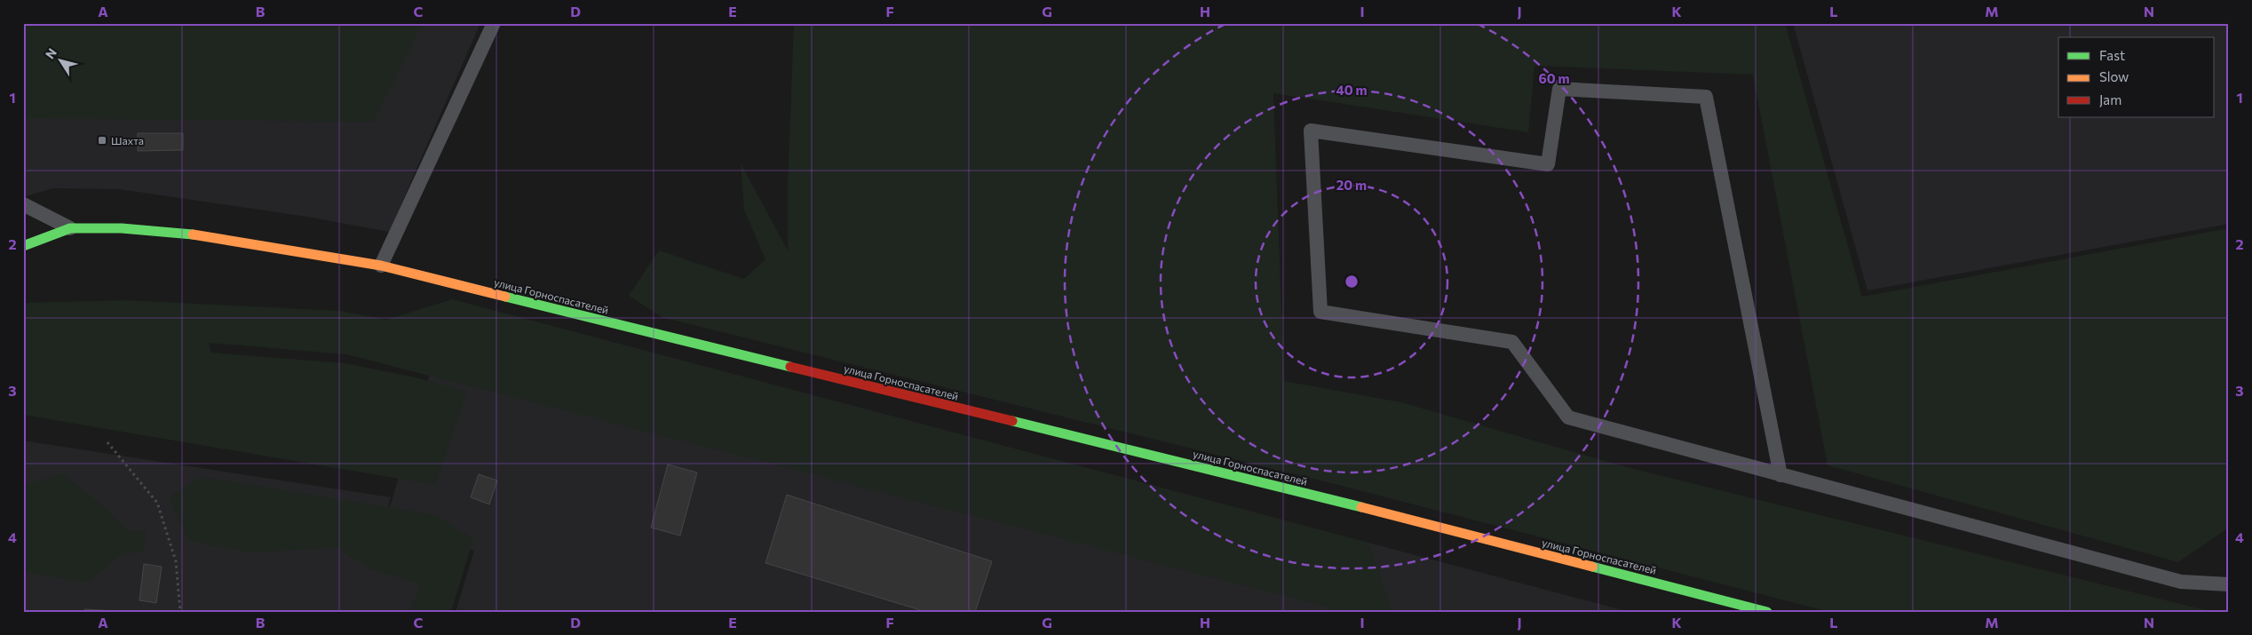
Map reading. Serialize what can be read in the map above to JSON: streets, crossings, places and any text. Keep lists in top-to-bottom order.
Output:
{
  "streets": {
    "street": ["улица Горноспасателей"]
  },
  "places": {
    "transit": ["Шахта"]
  },
  "legend": ["Fast", "Slow", "Jam"],
  "north": "top left",
  "grid": {
    "columns": [
      "A",
      "B",
      "C",
      "D",
      "E",
      "F",
      "G",
      "H",
      "I",
      "J",
      "K",
      "L",
      "M",
      "N"
    ],
    "rows": [
      "1",
      "2",
      "3",
      "4"
    ]
  },
  "rings": ["60 m", "40 m", "20 m"]
}
